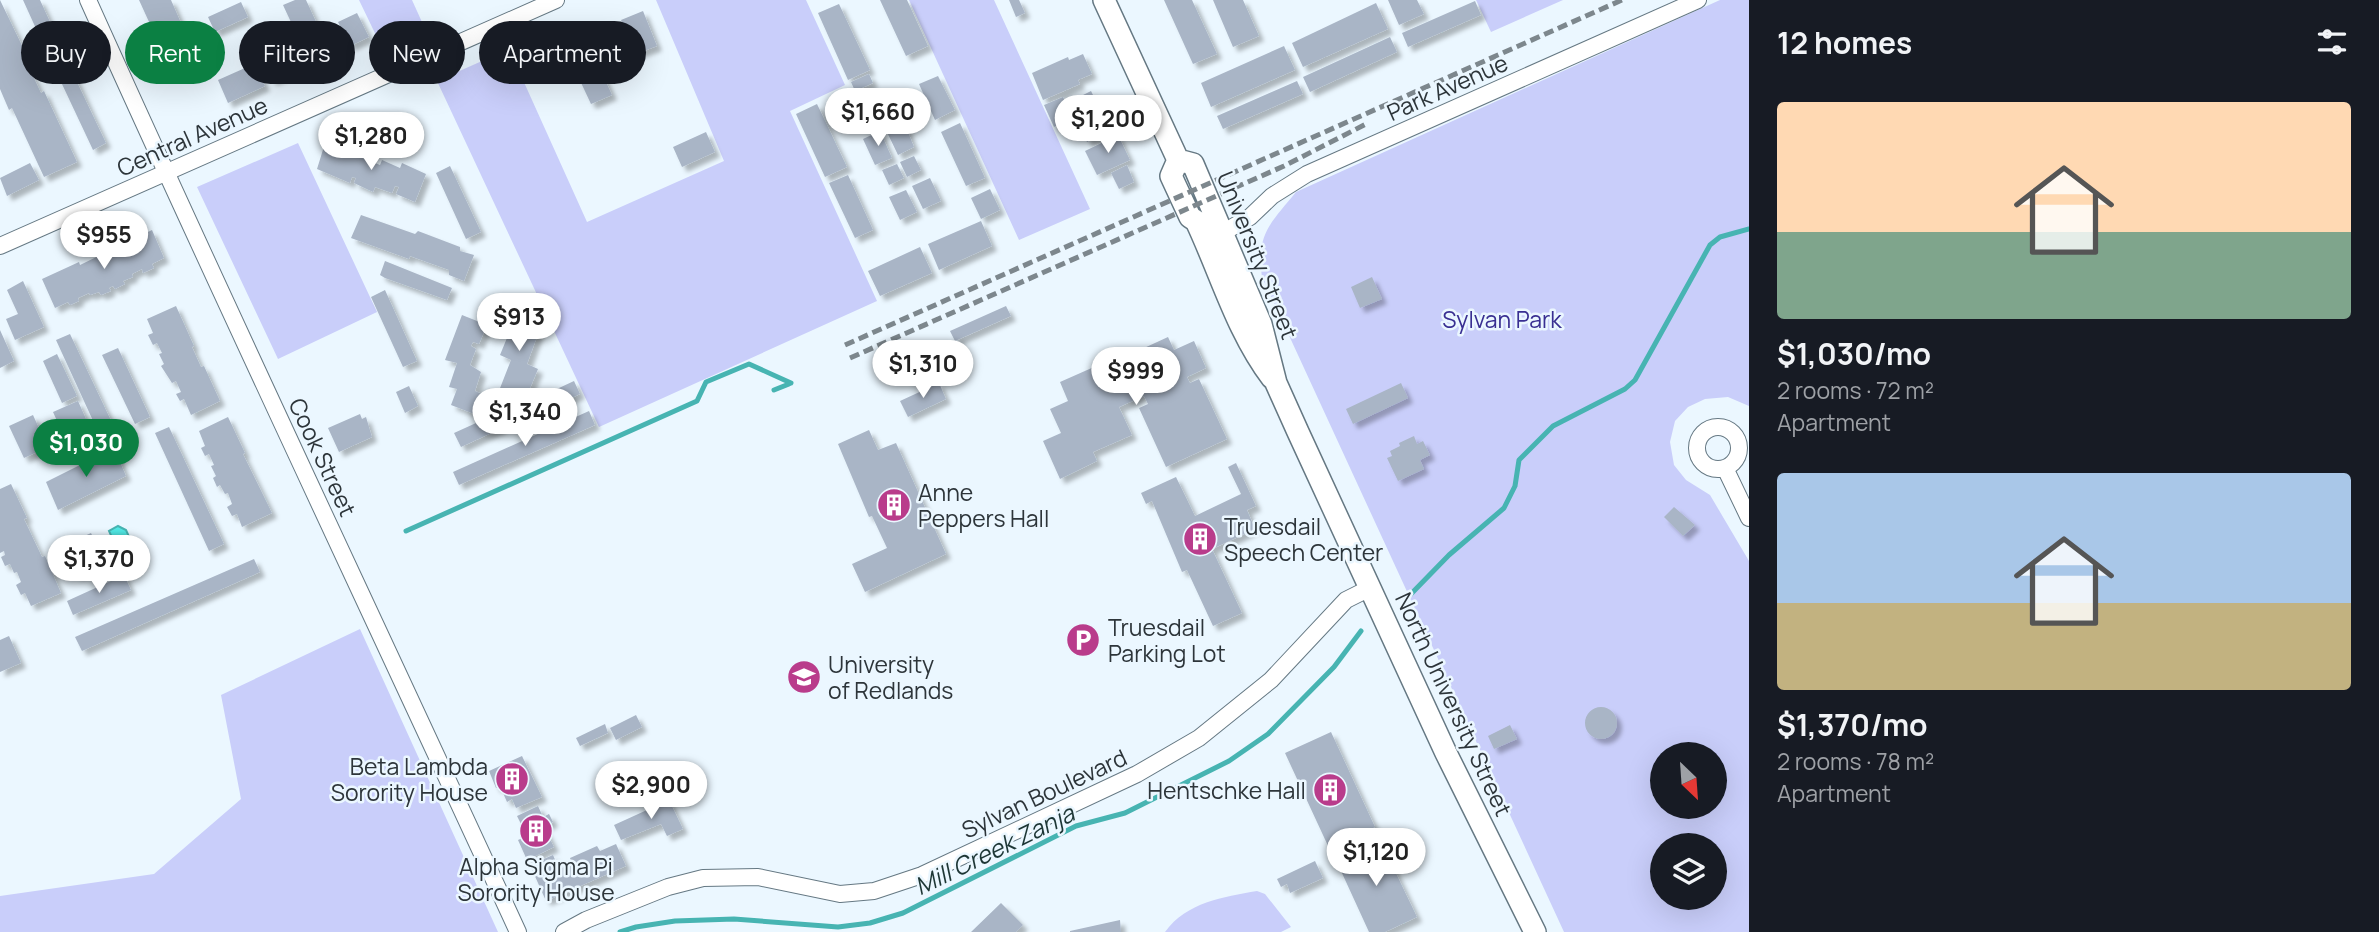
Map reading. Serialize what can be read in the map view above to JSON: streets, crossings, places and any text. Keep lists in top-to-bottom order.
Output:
{
  "streets": {
    "street": [
      "Park Avenue",
      "Central Avenue",
      "University Street",
      "Cook Street",
      "North University Street",
      "Sylvan Boulevard"
    ]
  },
  "crossings": [
    ["Park Avenue", "University Street"],
    ["Central Avenue", "Cook Street"],
    ["University Street", "North University Street"],
    ["North University Street", "Sylvan Boulevard"]
  ],
  "water": ["Mill Creek Zanja"],
  "parks": ["Sylvan Park"],
  "places": {
    "building": [
      "Anne Peppers Hall",
      "Truesdail Speech Center",
      "Beta Lambda Sorority House",
      "Hentschke Hall",
      "Alpha Sigma Pi Sorority House"
    ],
    "parking": ["Truesdail Parking Lot"],
    "school or university": ["University of Redlands"]
  },
  "north": "bottom right",
  "page": {
    "heading": "12 homes",
    "chip": [
      "Buy",
      "Rent",
      "Filters",
      "New",
      "Apartment"
    ],
    "list": [
      {
        "name": "$1,030/mo",
        "note": "2 rooms · 72 m² · Apartment"
      },
      {
        "name": "$1,370/mo",
        "note": "2 rooms · 78 m² · Apartment"
      }
    ],
    "price": [
      "$1,660",
      "$1,200",
      "$1,280",
      "$955",
      "$913",
      "$1,310",
      "$999",
      "$1,340",
      "$1,030",
      "$1,370",
      "$2,900",
      "$1,120"
    ]
  }
}
